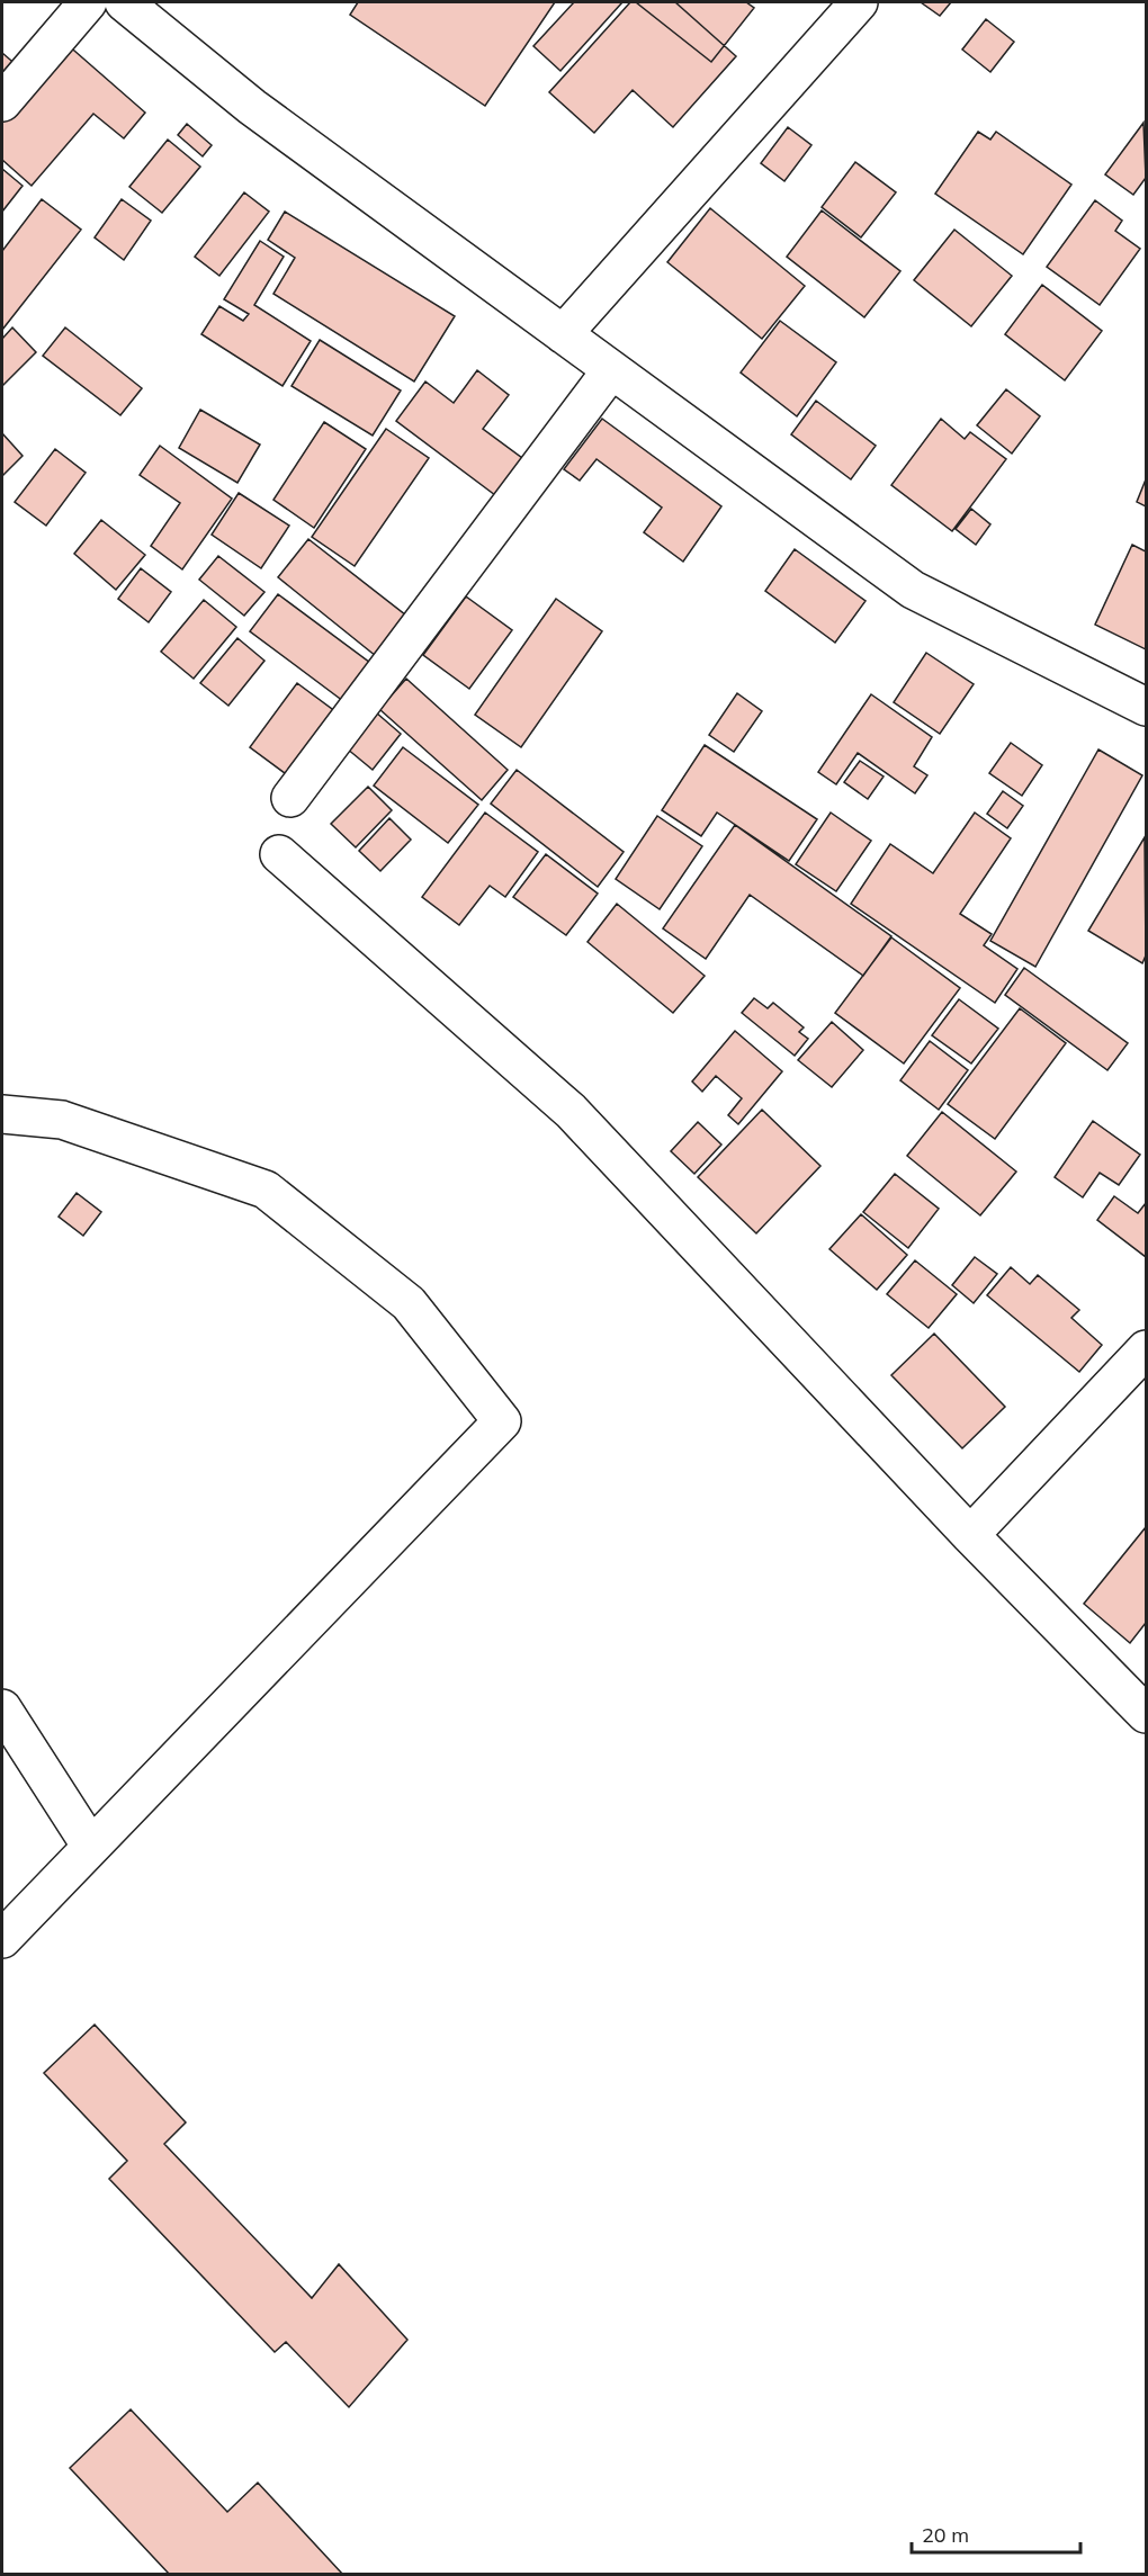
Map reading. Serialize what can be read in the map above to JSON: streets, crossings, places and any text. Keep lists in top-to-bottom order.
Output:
{
  "scale_bar": "20 m"
}
